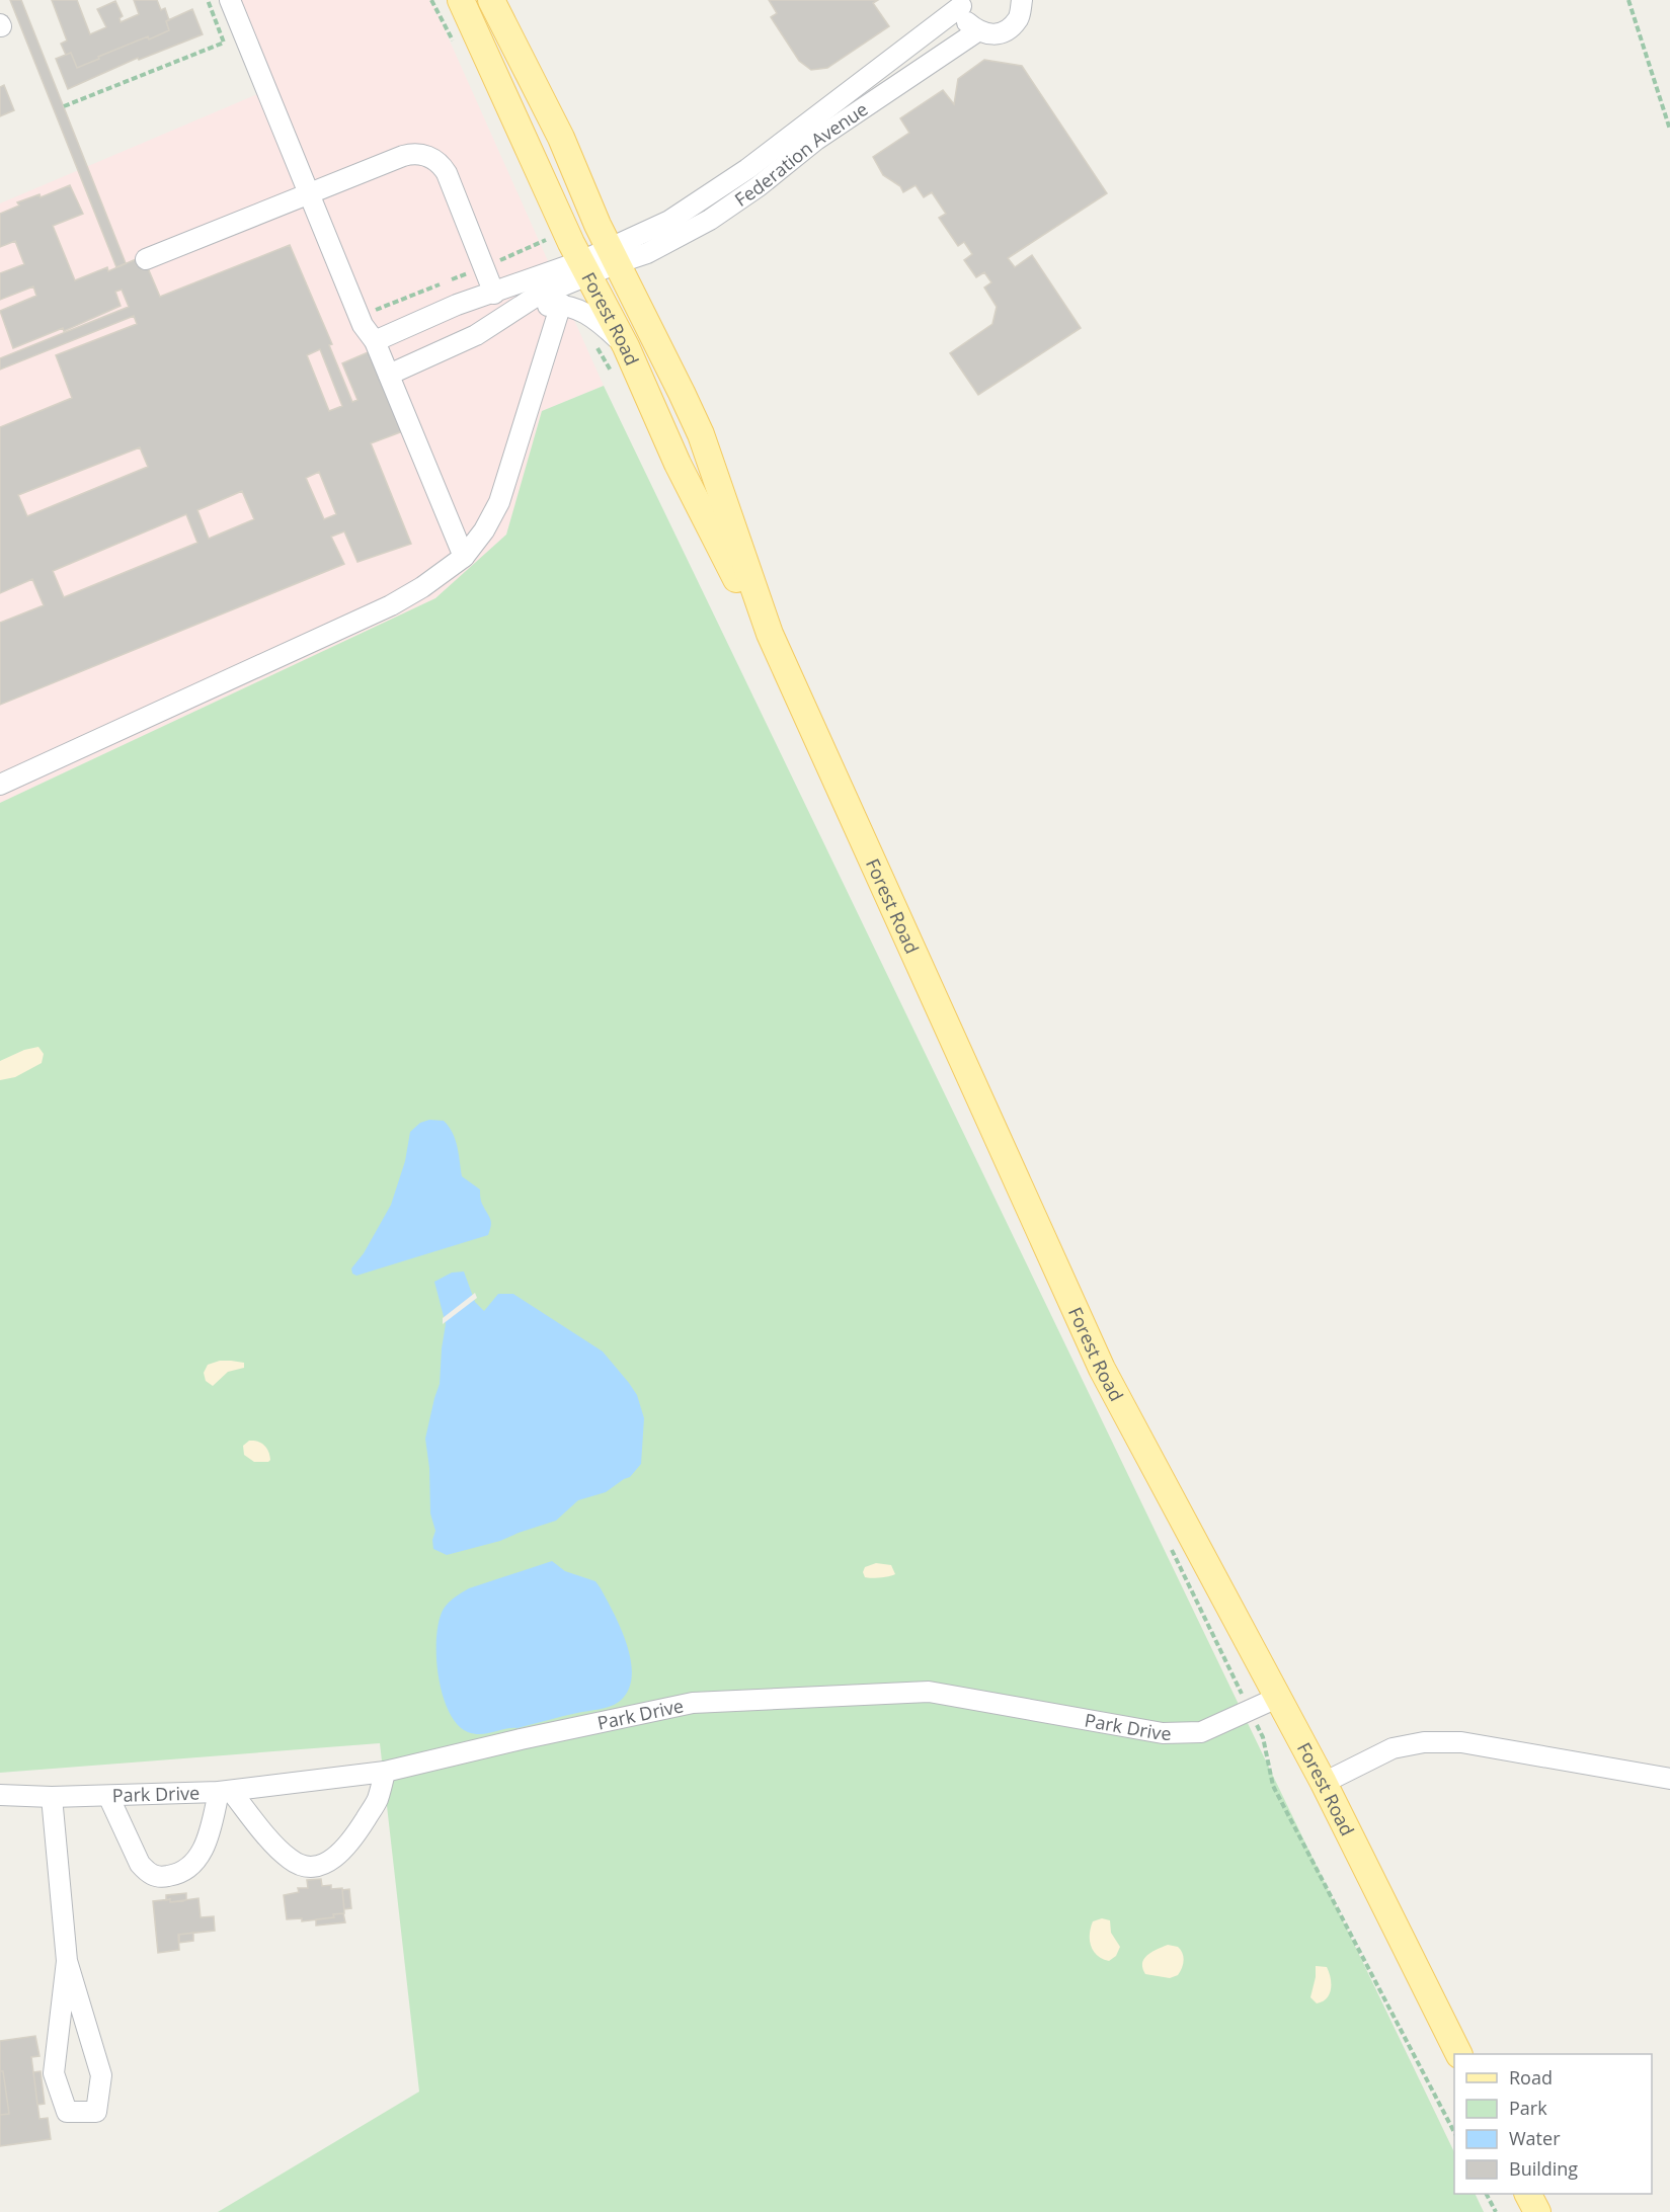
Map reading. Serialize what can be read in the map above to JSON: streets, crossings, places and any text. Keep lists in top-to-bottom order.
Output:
{
  "streets": {
    "main road": ["Forest Road"],
    "street": ["Federation Avenue", "Park Drive"]
  },
  "crossings": [
    ["Federation Avenue", "Forest Road"],
    ["Forest Road", "Park Drive"]
  ],
  "legend": [
    "Road",
    "Park",
    "Water",
    "Building"
  ]
}
